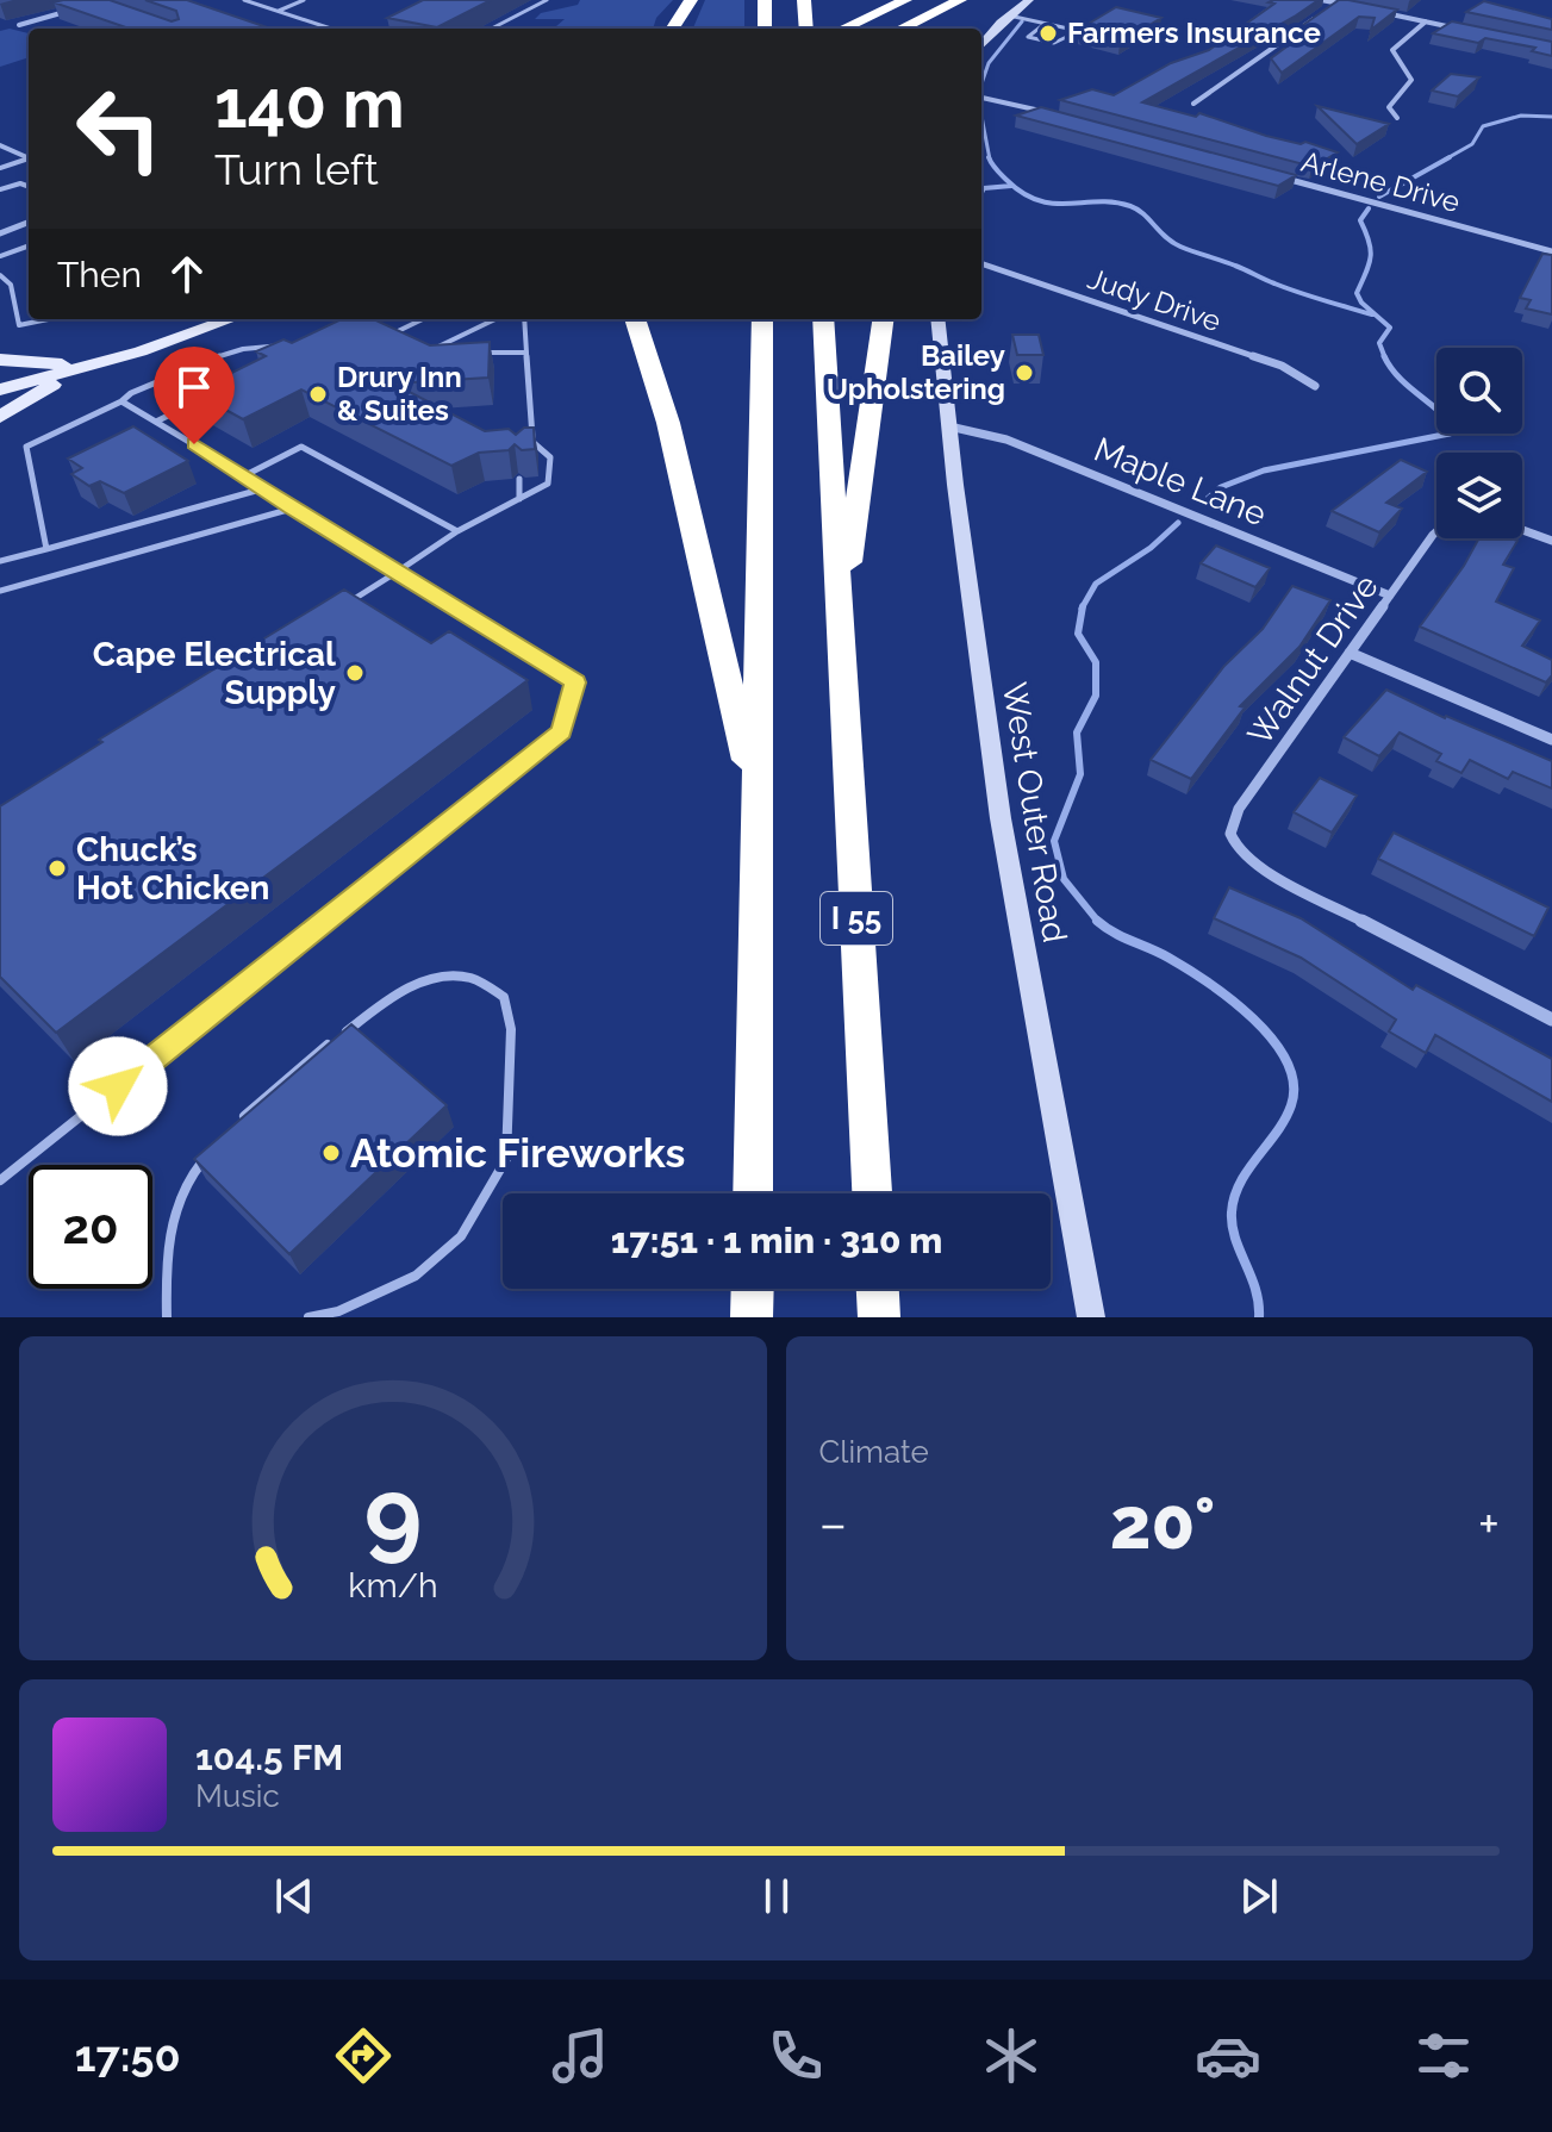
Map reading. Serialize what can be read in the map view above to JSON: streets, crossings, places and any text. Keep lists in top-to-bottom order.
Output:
{
  "streets": {
    "highway": ["I 55"],
    "street": [
      "Arlene Drive",
      "Judy Drive",
      "Maple Lane",
      "Walnut Drive",
      "West Outer Road"
    ]
  },
  "crossings": [
    ["Maple Lane", "Walnut Drive"],
    ["Maple Lane", "West Outer Road"]
  ],
  "places": [
    "Farmers Insurance",
    "Bailey Upholstering",
    "Drury Inn & Suites",
    "Cape Electrical Supply",
    "Chuck’s Hot Chicken",
    "Atomic Fireworks"
  ],
  "page": {
    "turn": ["140 m", "Turn left"],
    "then": "Then",
    "limit": "20",
    "trip": "17:51 · 1 min · 310 m",
    "tile": "Climate",
    "heat": ["−", "20°", "+"],
    "song": ["104.5 FM", "Music"],
    "tabs": "17:50",
    "gauge": ["9", "km/h"]
  }
}
